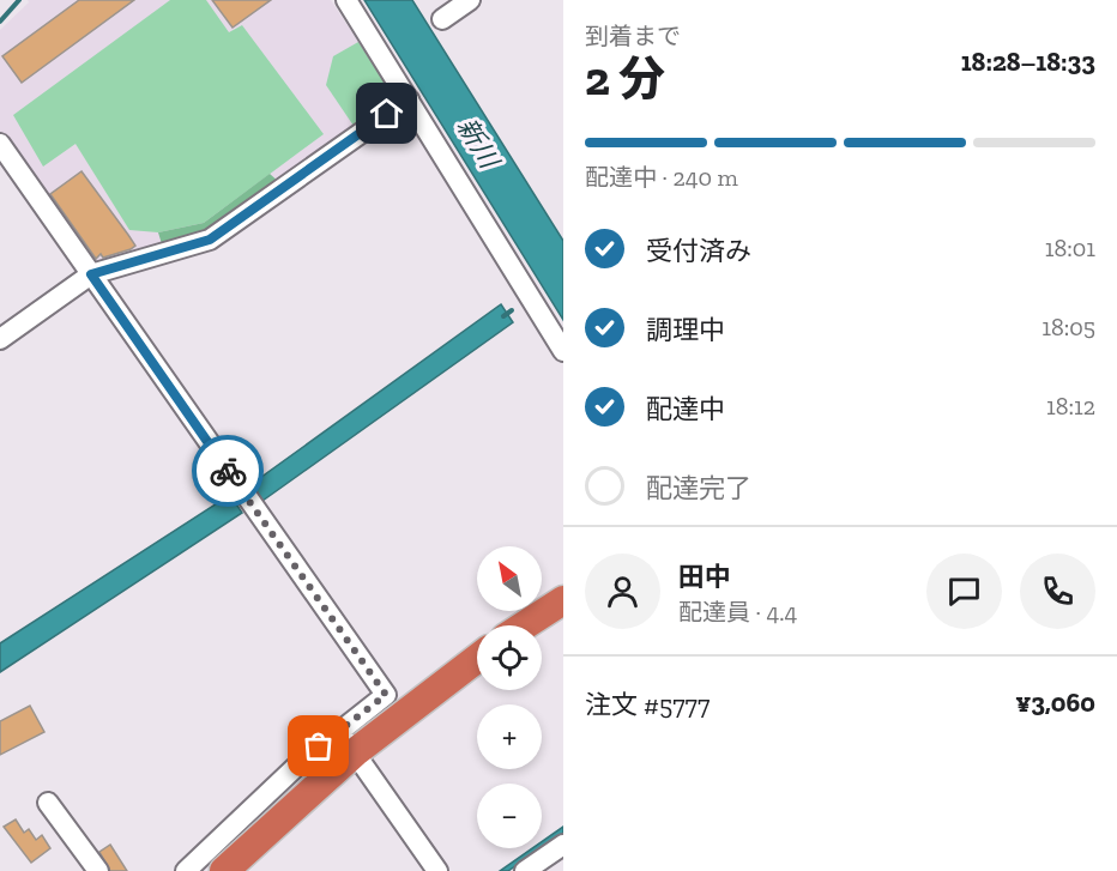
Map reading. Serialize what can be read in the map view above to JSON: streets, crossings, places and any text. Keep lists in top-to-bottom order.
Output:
{
  "water": ["新川"],
  "north": "top left",
  "page": {
    "heading": ["2 分", "到着まで", "18:28–18:33"],
    "panel": [
      "田中",
      "配達員 · 4.4",
      "注文 #5777",
      "¥3,060"
    ],
    "bar": "配達中 · 240 m",
    "list": [
      ["受付済み", "18:01"],
      ["調理中", "18:05"],
      ["配達中", "18:12"],
      "配達完了"
    ],
    "map_buttons": ["+", "−"]
  }
}
